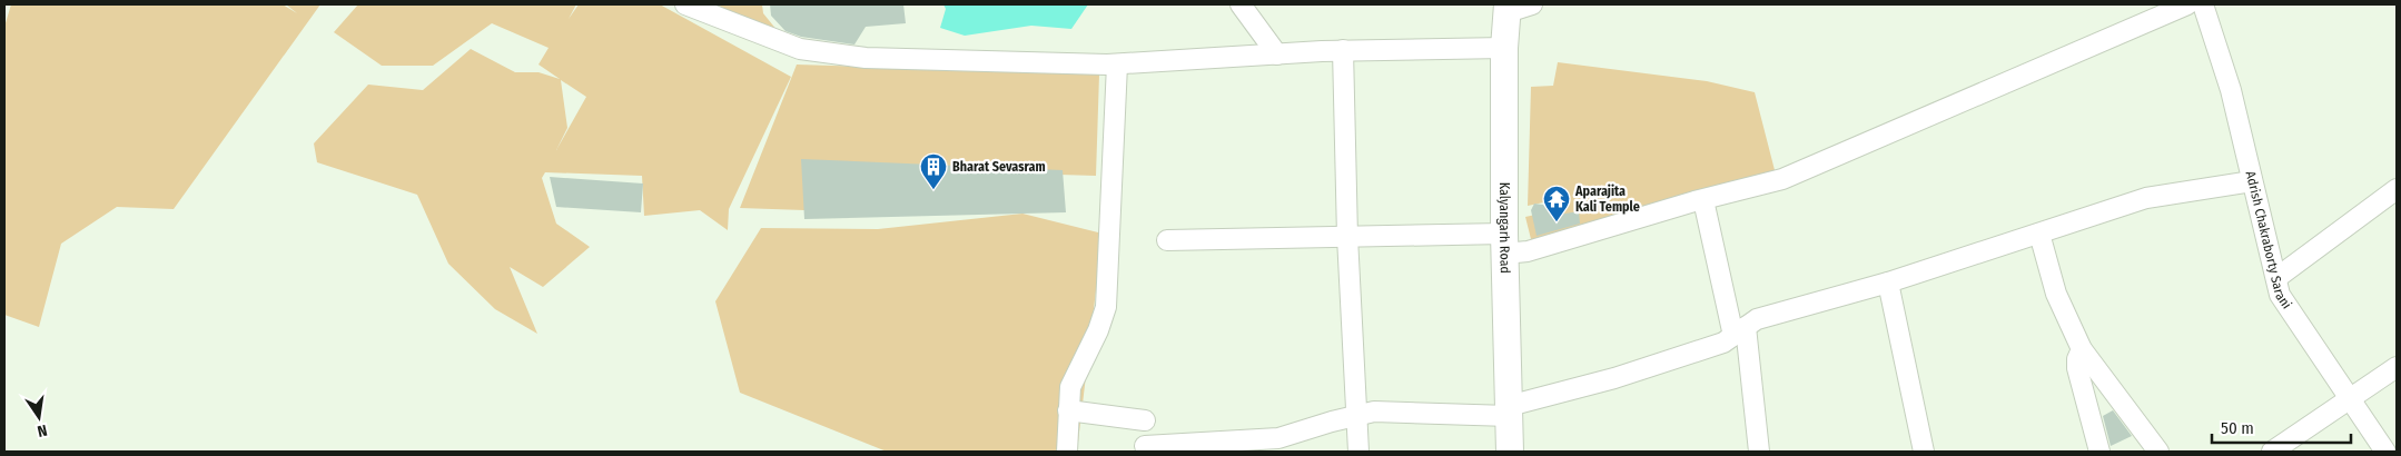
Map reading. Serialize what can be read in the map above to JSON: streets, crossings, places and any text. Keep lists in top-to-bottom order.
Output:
{
  "streets": {
    "main road": ["Kalyangarh Road"],
    "street": ["Adrish Chakraborty Sarani"]
  },
  "places": {
    "building": ["Bharat Sevasram"],
    "temple": ["Aparajita Kali Temple"]
  },
  "scale_bar": "50 m",
  "north": "bottom"
}
